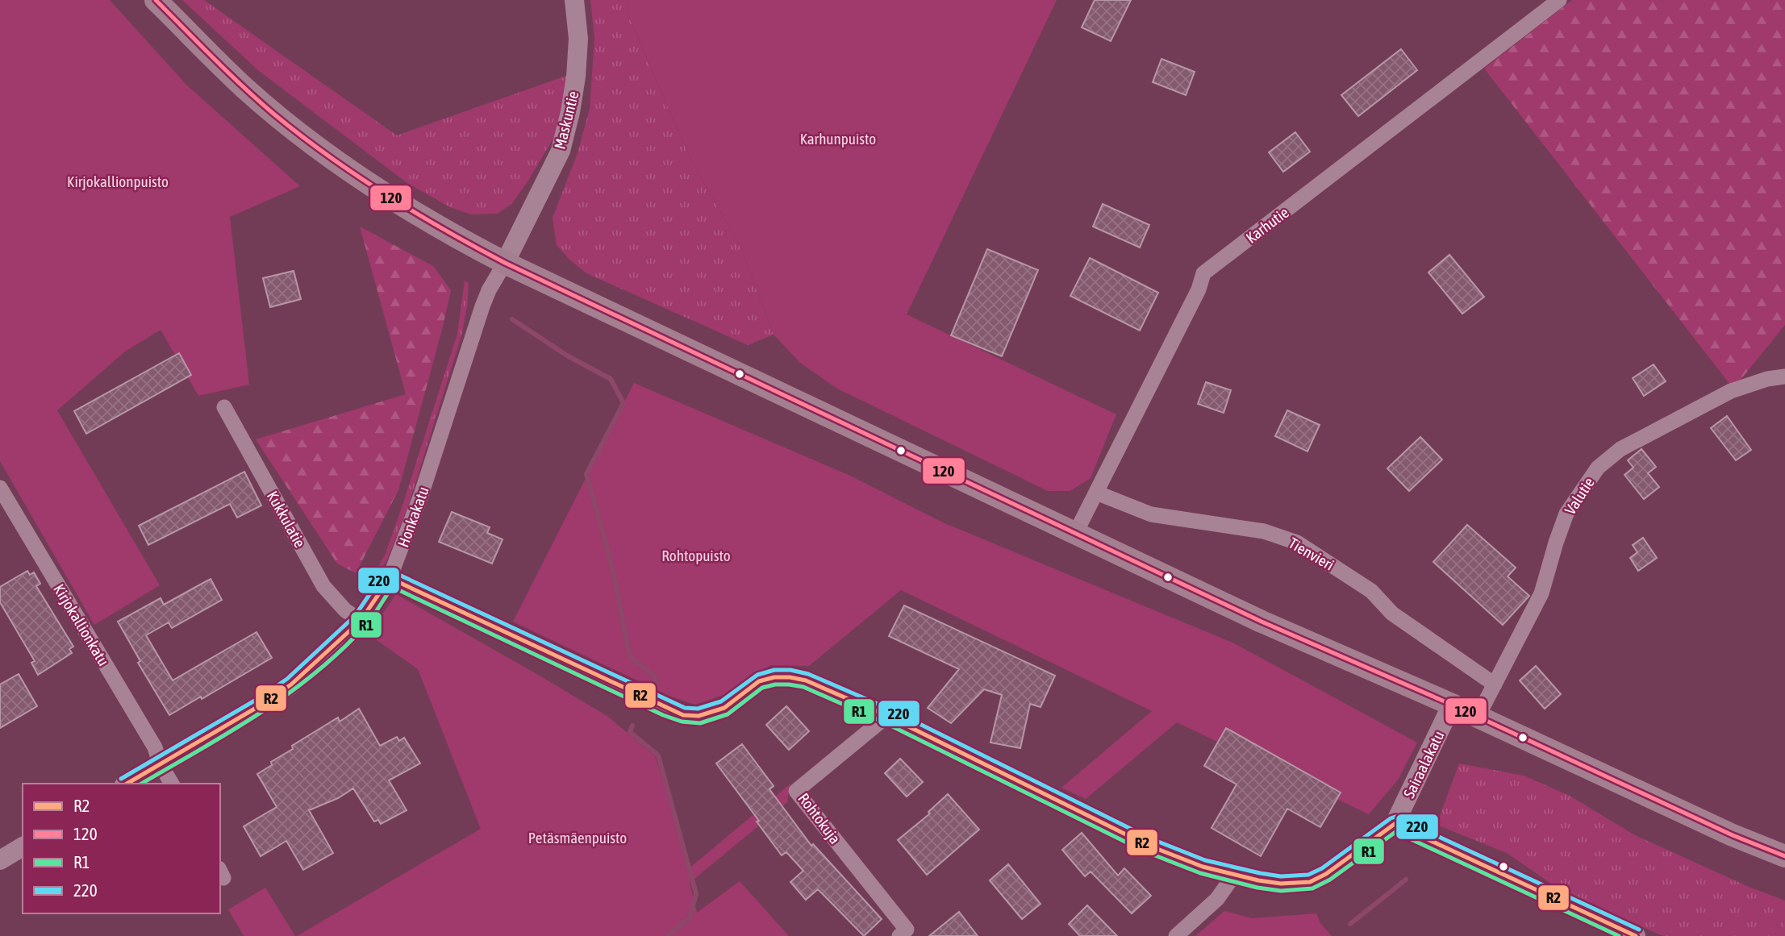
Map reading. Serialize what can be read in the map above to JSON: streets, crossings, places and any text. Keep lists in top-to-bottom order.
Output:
{
  "streets": {
    "street": [
      "Maskuntie",
      "Karhutie",
      "Valutie",
      "Honkakatu",
      "Kukkulatie",
      "Tienvieri",
      "Kirjokallionkatu",
      "Sairaalakatu",
      "Rohtokuja"
    ]
  },
  "crossings": [
    ["Maskuntie", "Honkakatu"],
    ["Karhutie", "Tienvieri"],
    ["Valutie", "Tienvieri"],
    ["Honkakatu", "Kukkulatie"],
    ["Honkakatu", "Kirjokallionkatu"],
    ["Honkakatu", "Sairaalakatu"],
    ["Sairaalakatu", "Rohtokuja"]
  ],
  "parks": [
    "Karhunpuisto",
    "Kirjokallionpuisto",
    "Rohtopuisto",
    "Petäsmäenpuisto"
  ],
  "lines": [
    "transit line 120",
    "transit line 220",
    "transit line R2",
    "transit line R1"
  ],
  "legend": [
    "R2",
    "120",
    "R1",
    "220"
  ]
}
